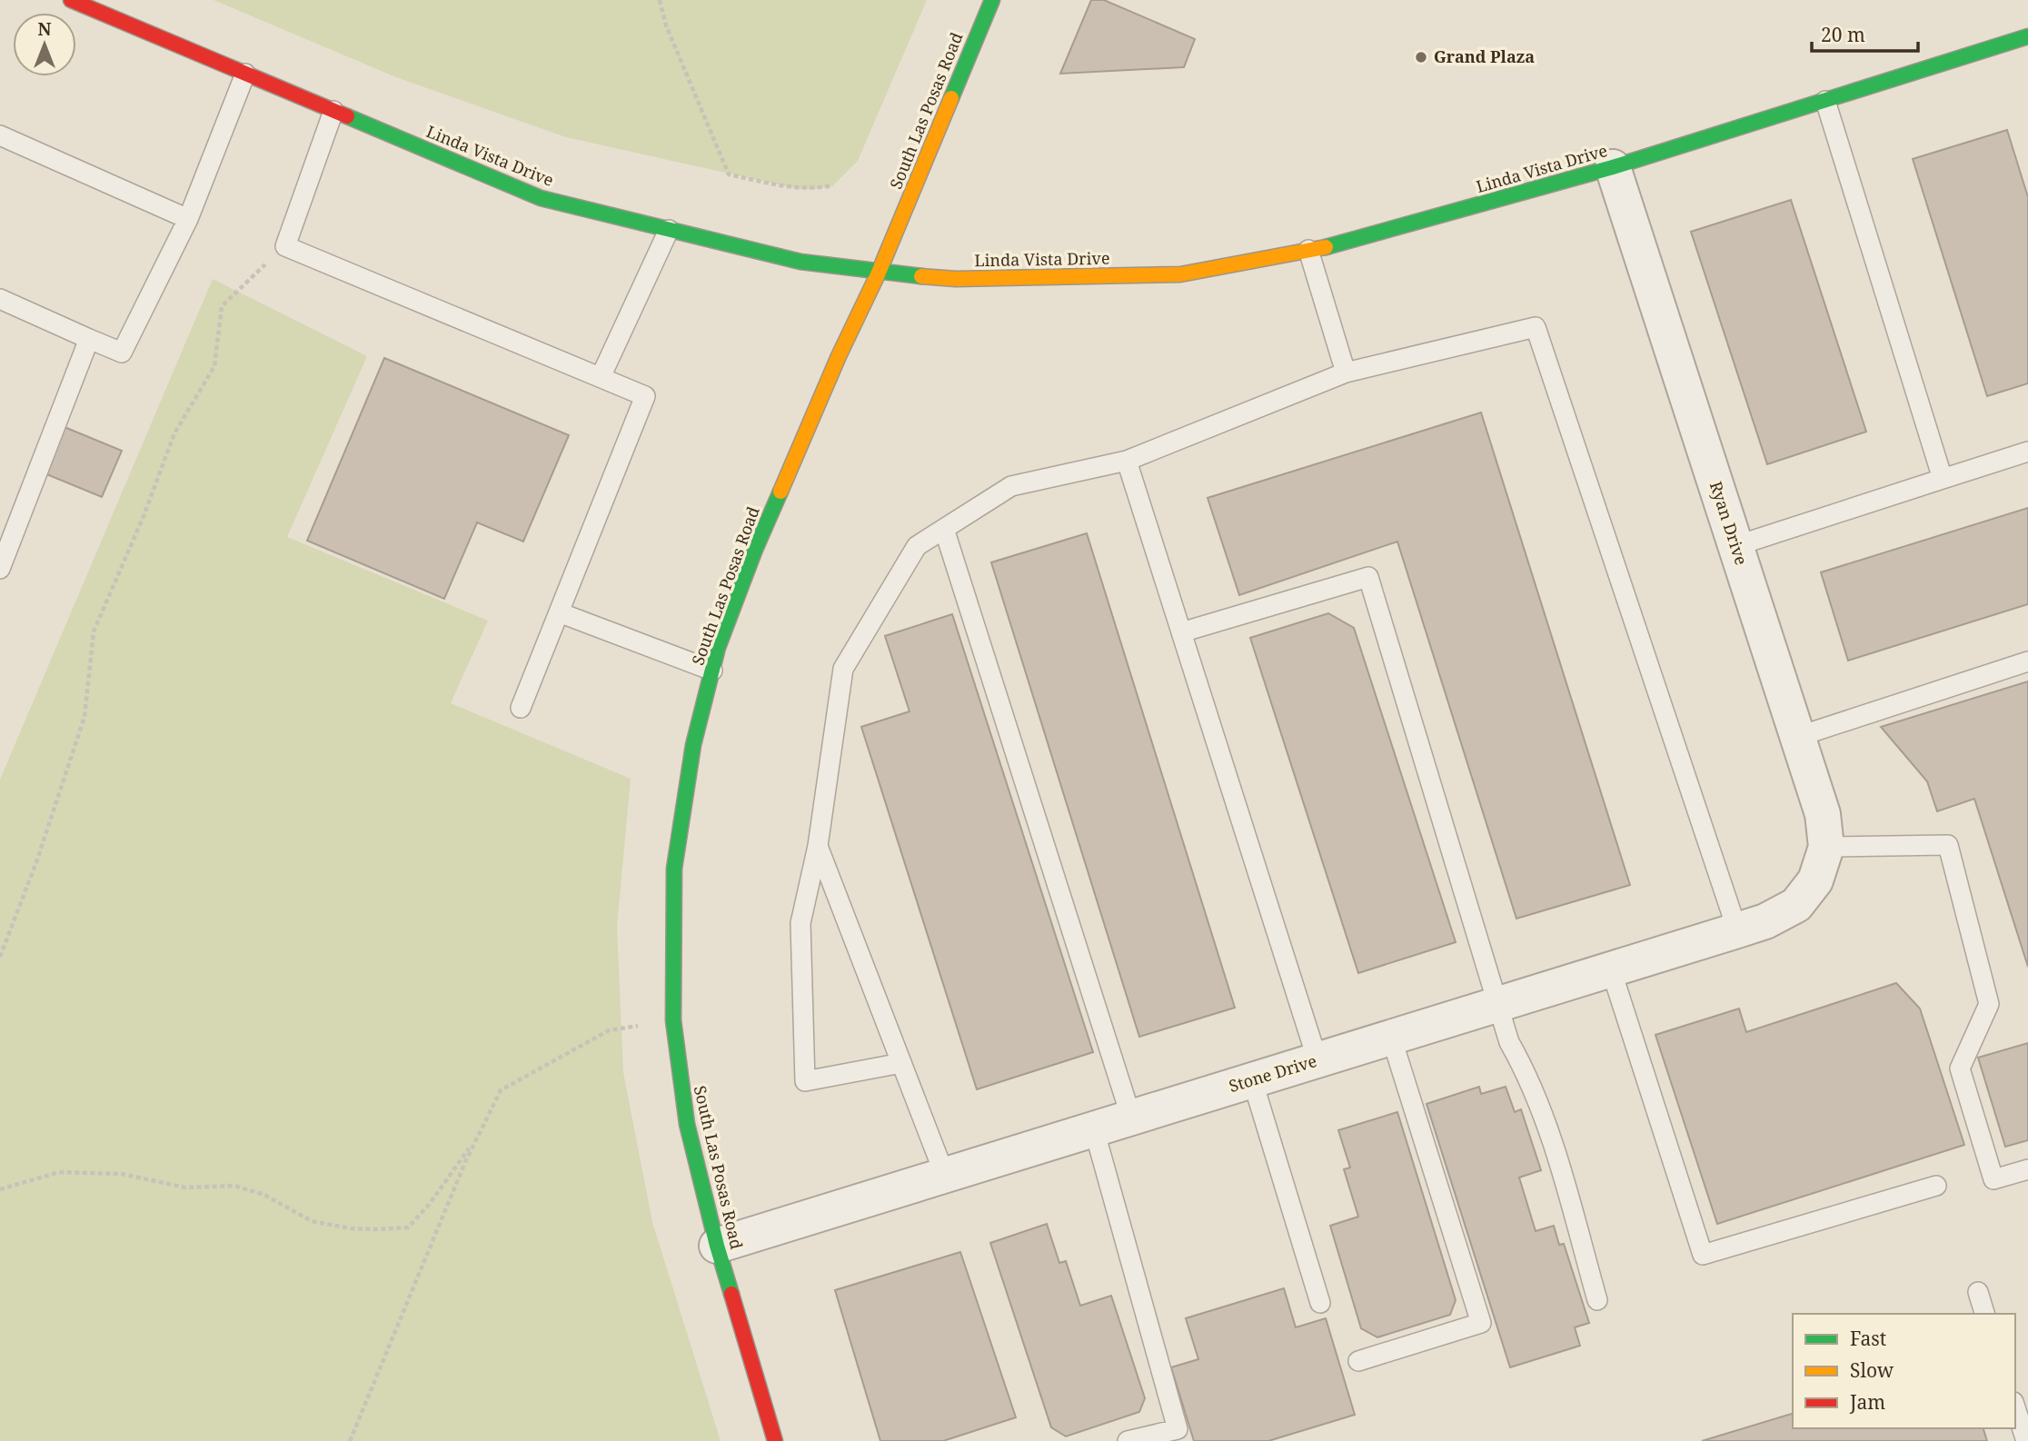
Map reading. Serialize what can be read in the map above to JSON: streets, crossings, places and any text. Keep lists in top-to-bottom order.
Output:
{
  "streets": {
    "main road": ["South Las Posas Road", "Linda Vista Drive"],
    "street": ["Ryan Drive", "Stone Drive"]
  },
  "crossings": [
    ["South Las Posas Road", "Linda Vista Drive"],
    ["South Las Posas Road", "Stone Drive"],
    ["Linda Vista Drive", "Ryan Drive"],
    ["Ryan Drive", "Stone Drive"]
  ],
  "places": ["Grand Plaza"],
  "legend": ["Fast", "Slow", "Jam"],
  "scale_bar": "20 m",
  "north": "top"
}
